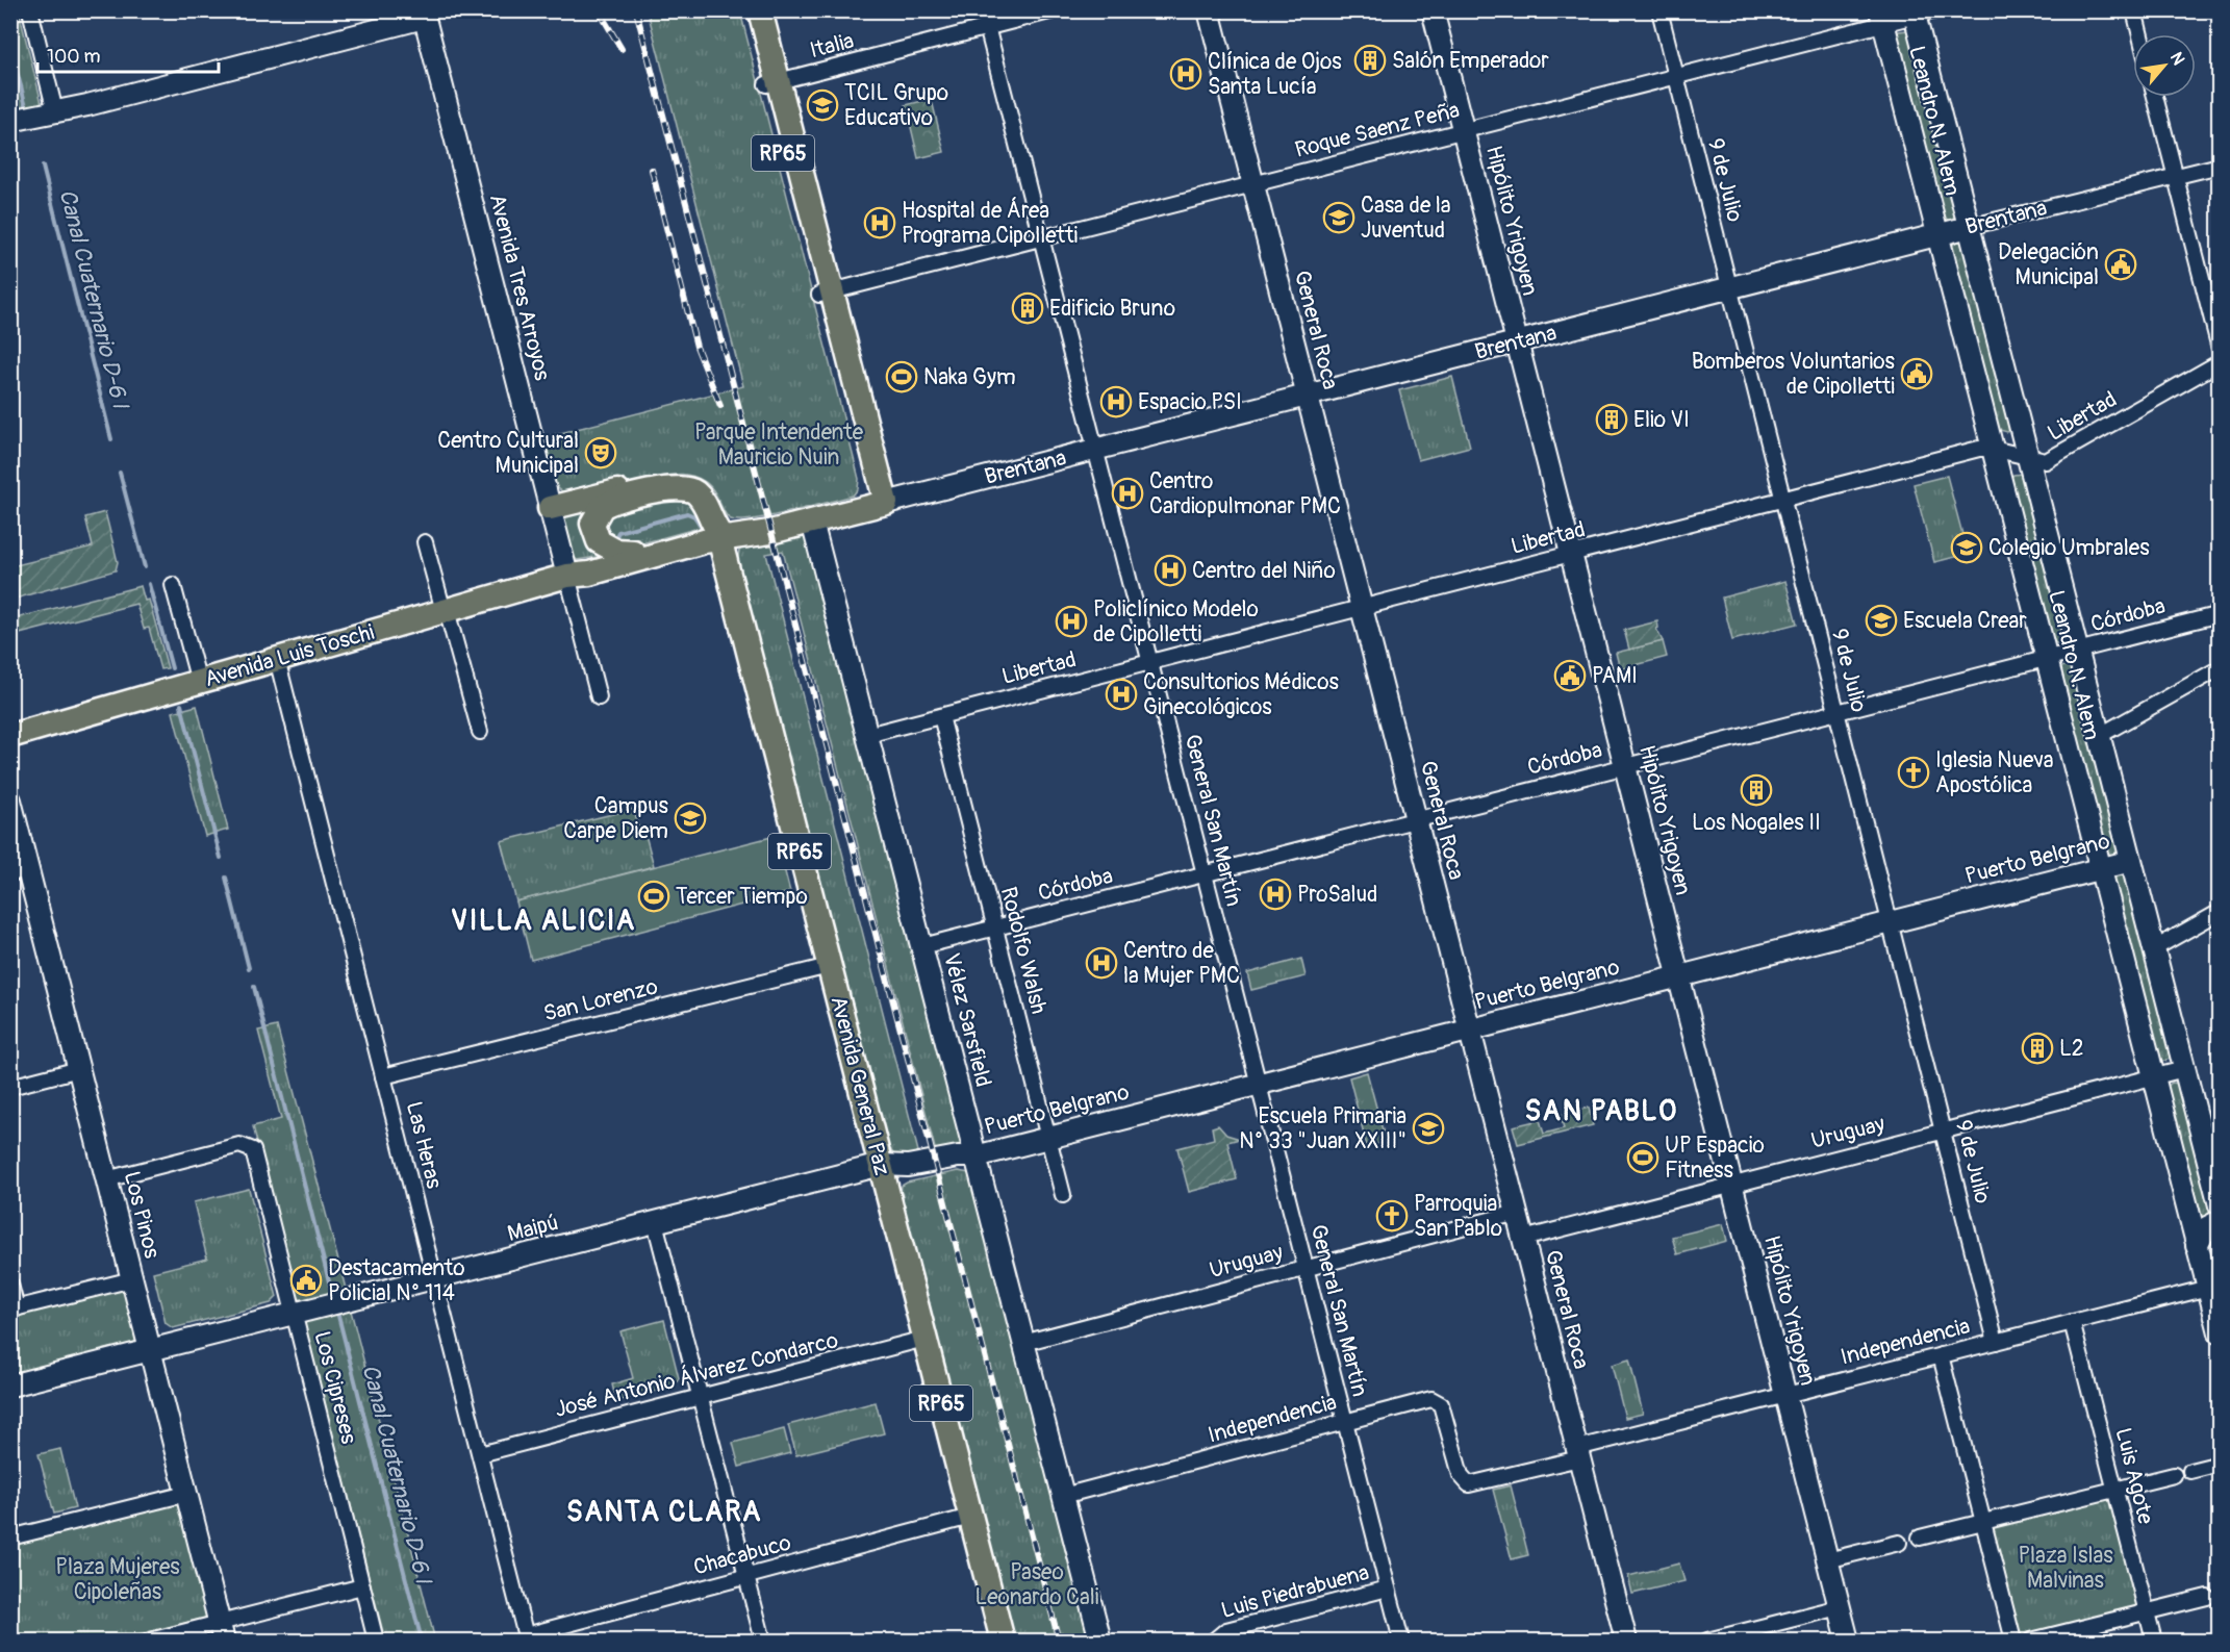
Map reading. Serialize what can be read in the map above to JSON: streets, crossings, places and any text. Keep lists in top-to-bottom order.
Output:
{
  "streets": {
    "main road": [
      "RP65",
      "Brentana",
      "Avenida Luis Toschi",
      "Avenida General Paz"
    ],
    "street": [
      "Italia",
      "Leandro N. Alem",
      "Roque Saenz Peña",
      "9 de Julio",
      "Hipólito Yrigoyen",
      "Avenida Tres Arroyos",
      "General Roca",
      "Libertad",
      "Córdoba",
      "General San Martín",
      "Puerto Belgrano",
      "Rodolfo Walsh",
      "San Lorenzo",
      "Vélez Sarsfield",
      "Uruguay",
      "Las Heras",
      "Los Pinos",
      "Maipú",
      "Independencia",
      "José Antonio Álvarez Condarco",
      "Los Cipreses",
      "Luis Agote",
      "Chacabuco",
      "Luis Piedrabuena"
    ]
  },
  "crossings": [
    ["Italia", "RP65"],
    ["Italia", "General San Martín"],
    ["Leandro N. Alem", "Roque Saenz Peña"],
    ["Leandro N. Alem", "Brentana"],
    ["Leandro N. Alem", "Libertad"],
    ["Leandro N. Alem", "Córdoba"],
    ["Leandro N. Alem", "Puerto Belgrano"],
    ["Leandro N. Alem", "Uruguay"],
    ["Leandro N. Alem", "Independencia"],
    ["Roque Saenz Peña", "RP65"],
    ["Roque Saenz Peña", "9 de Julio"],
    ["Roque Saenz Peña", "Hipólito Yrigoyen"],
    ["Roque Saenz Peña", "General Roca"],
    ["Roque Saenz Peña", "General San Martín"],
    ["RP65", "Brentana"],
    ["RP65", "Avenida Luis Toschi"],
    ["RP65", "Avenida General Paz"],
    ["9 de Julio", "Brentana"],
    ["9 de Julio", "Libertad"],
    ["9 de Julio", "Córdoba"],
    ["9 de Julio", "Puerto Belgrano"],
    ["9 de Julio", "Uruguay"],
    ["9 de Julio", "Independencia"],
    ["Brentana", "Hipólito Yrigoyen"],
    ["Brentana", "General Roca"],
    ["Brentana", "Avenida Luis Toschi"],
    ["Brentana", "General San Martín"],
    ["Brentana", "Vélez Sarsfield"],
    ["Hipólito Yrigoyen", "Libertad"],
    ["Hipólito Yrigoyen", "Córdoba"],
    ["Hipólito Yrigoyen", "Puerto Belgrano"],
    ["Hipólito Yrigoyen", "Uruguay"],
    ["Hipólito Yrigoyen", "Independencia"],
    ["Avenida Tres Arroyos", "Avenida Luis Toschi"],
    ["General Roca", "Libertad"],
    ["General Roca", "Córdoba"],
    ["General Roca", "Puerto Belgrano"],
    ["General Roca", "Uruguay"],
    ["General Roca", "Independencia"],
    ["Libertad", "General San Martín"],
    ["Libertad", "Rodolfo Walsh"],
    ["Libertad", "Vélez Sarsfield"],
    ["Córdoba", "General San Martín"],
    ["Córdoba", "Rodolfo Walsh"],
    ["Córdoba", "Vélez Sarsfield"],
    ["Avenida Luis Toschi", "Vélez Sarsfield"],
    ["Avenida Luis Toschi", "Avenida General Paz"],
    ["Avenida Luis Toschi", "Las Heras"],
    ["General San Martín", "Puerto Belgrano"],
    ["General San Martín", "Uruguay"],
    ["General San Martín", "Independencia"],
    ["General San Martín", "Luis Piedrabuena"],
    ["Puerto Belgrano", "Rodolfo Walsh"],
    ["Puerto Belgrano", "Vélez Sarsfield"],
    ["Puerto Belgrano", "Maipú"],
    ["San Lorenzo", "Avenida General Paz"],
    ["San Lorenzo", "Las Heras"],
    ["Vélez Sarsfield", "Uruguay"],
    ["Vélez Sarsfield", "Maipú"],
    ["Vélez Sarsfield", "Independencia"],
    ["Avenida General Paz", "Maipú"],
    ["Avenida General Paz", "José Antonio Álvarez Condarco"],
    ["Avenida General Paz", "Chacabuco"],
    ["Las Heras", "Maipú"],
    ["Las Heras", "José Antonio Álvarez Condarco"],
    ["Las Heras", "Chacabuco"],
    ["Los Pinos", "Maipú"],
    ["Los Pinos", "Los Cipreses"],
    ["Maipú", "Los Cipreses"],
    ["Independencia", "Luis Agote"]
  ],
  "districts": ["VILLA ALICIA", "SAN PABLO", "SANTA CLARA"],
  "water": ["Canal Cuaternario D-6 I"],
  "parks": [
    "Parque Intendente Mauricio Nuin",
    "Plaza Islas Malvinas",
    "Plaza Mujeres Cipoleñas",
    "Paseo Leonardo Cali"
  ],
  "places": {
    "building": [
      "Salón Emperador",
      "Edificio Bruno",
      "Elio VI",
      "Los Nogales II",
      "L2"
    ],
    "hospital": [
      "Clínica de Ojos Santa Lucía",
      "Hospital de Área Programa Cipolletti",
      "Espacio PSI",
      "Centro Cardiopulmonar PMC",
      "Centro del Niño",
      "Policlínico Modelo de Cipolletti",
      "Consultorios Médicos Ginecológicos",
      "ProSalud",
      "Centro de la Mujer PMC"
    ],
    "school or university": [
      "TCIL Grupo Educativo",
      "Casa de la Juventud",
      "Colegio Umbrales",
      "Escuela Crear",
      "Campus Carpe Diem",
      "Escuela Primaria N° 33 \"Juan XXIII\""
    ],
    "public building": [
      "Delegación Municipal",
      "Bomberos Voluntarios de Cipolletti",
      "PAMI",
      "Destacamento Policial N° 114"
    ],
    "sports": ["Naka Gym", "Tercer Tiempo", "UP Espacio Fitness"],
    "theatre": ["Centro Cultural Municipal"],
    "church": ["Iglesia Nueva Apostólica", "Parroquia San Pablo"]
  },
  "scale_bar": "100 m",
  "north": "top right"
}
